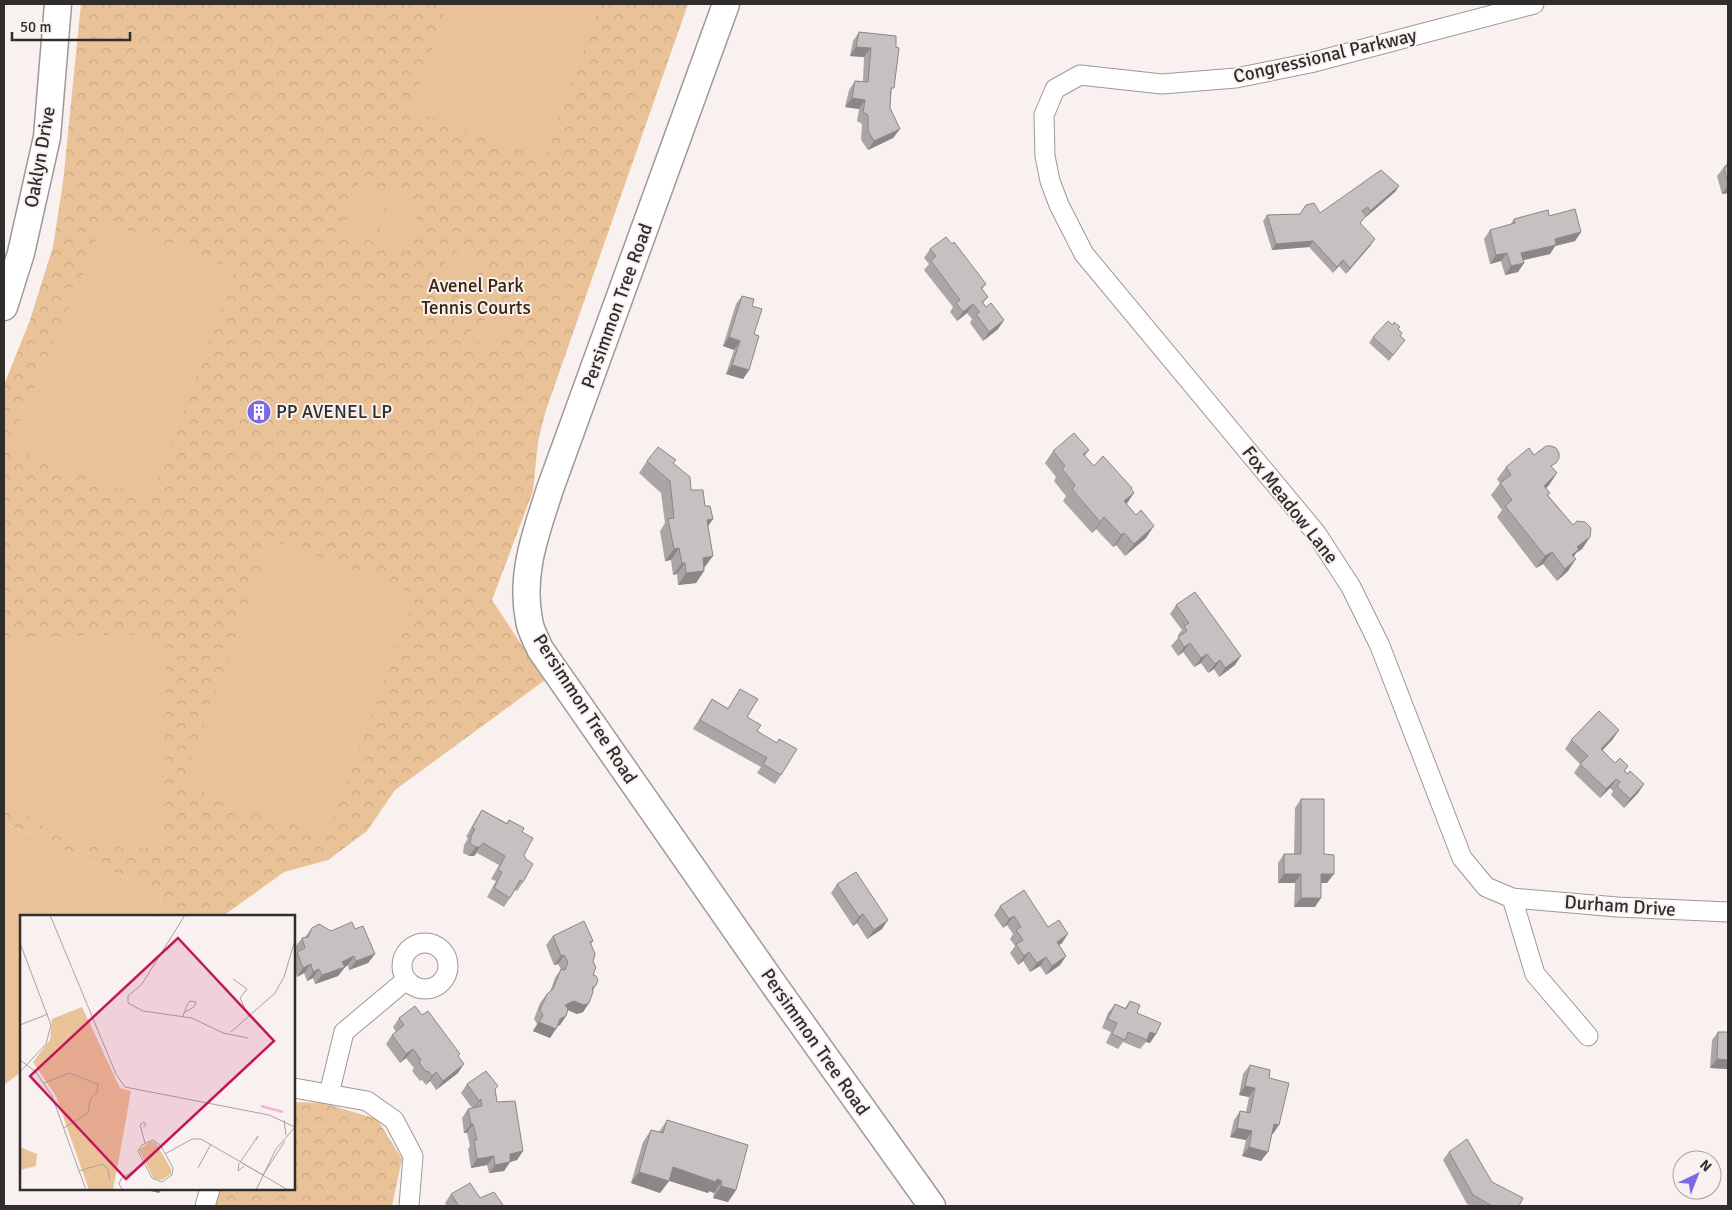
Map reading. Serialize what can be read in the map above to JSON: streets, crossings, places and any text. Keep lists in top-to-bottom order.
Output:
{
  "streets": {
    "main road": ["Oaklyn Drive", "Persimmon Tree Road"],
    "street": ["Congressional Parkway", "Fox Meadow Lane", "Durham Drive"]
  },
  "crossings": [
    ["Congressional Parkway", "Fox Meadow Lane"],
    ["Fox Meadow Lane", "Durham Drive"]
  ],
  "parks": ["Avenel Park Tennis Courts"],
  "places": {
    "building": ["PP AVENEL LP"]
  },
  "scale_bar": "50 m",
  "north": "top right"
}
